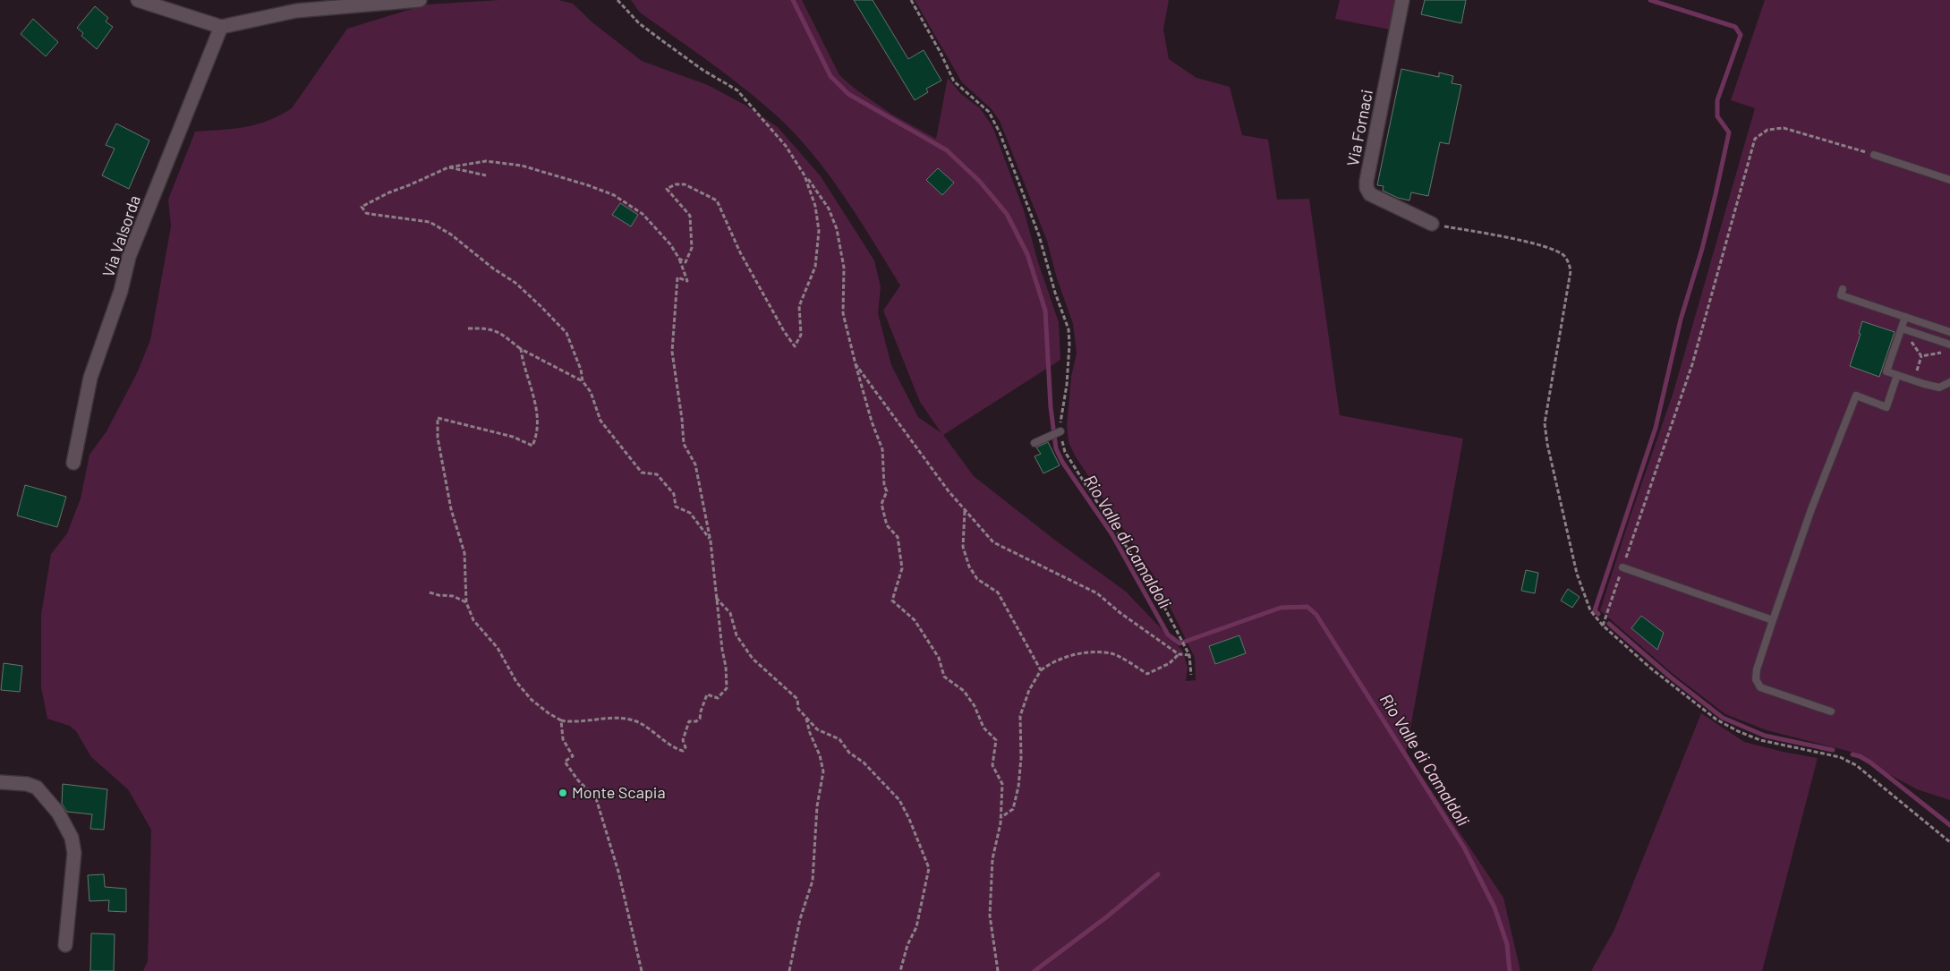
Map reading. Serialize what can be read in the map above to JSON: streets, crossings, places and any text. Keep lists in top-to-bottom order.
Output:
{
  "streets": {
    "street": ["Via Fornaci", "Via Valsorda"]
  },
  "water": ["Rio Valle di Camaldoli"],
  "places": ["Monte Scapia"]
}
